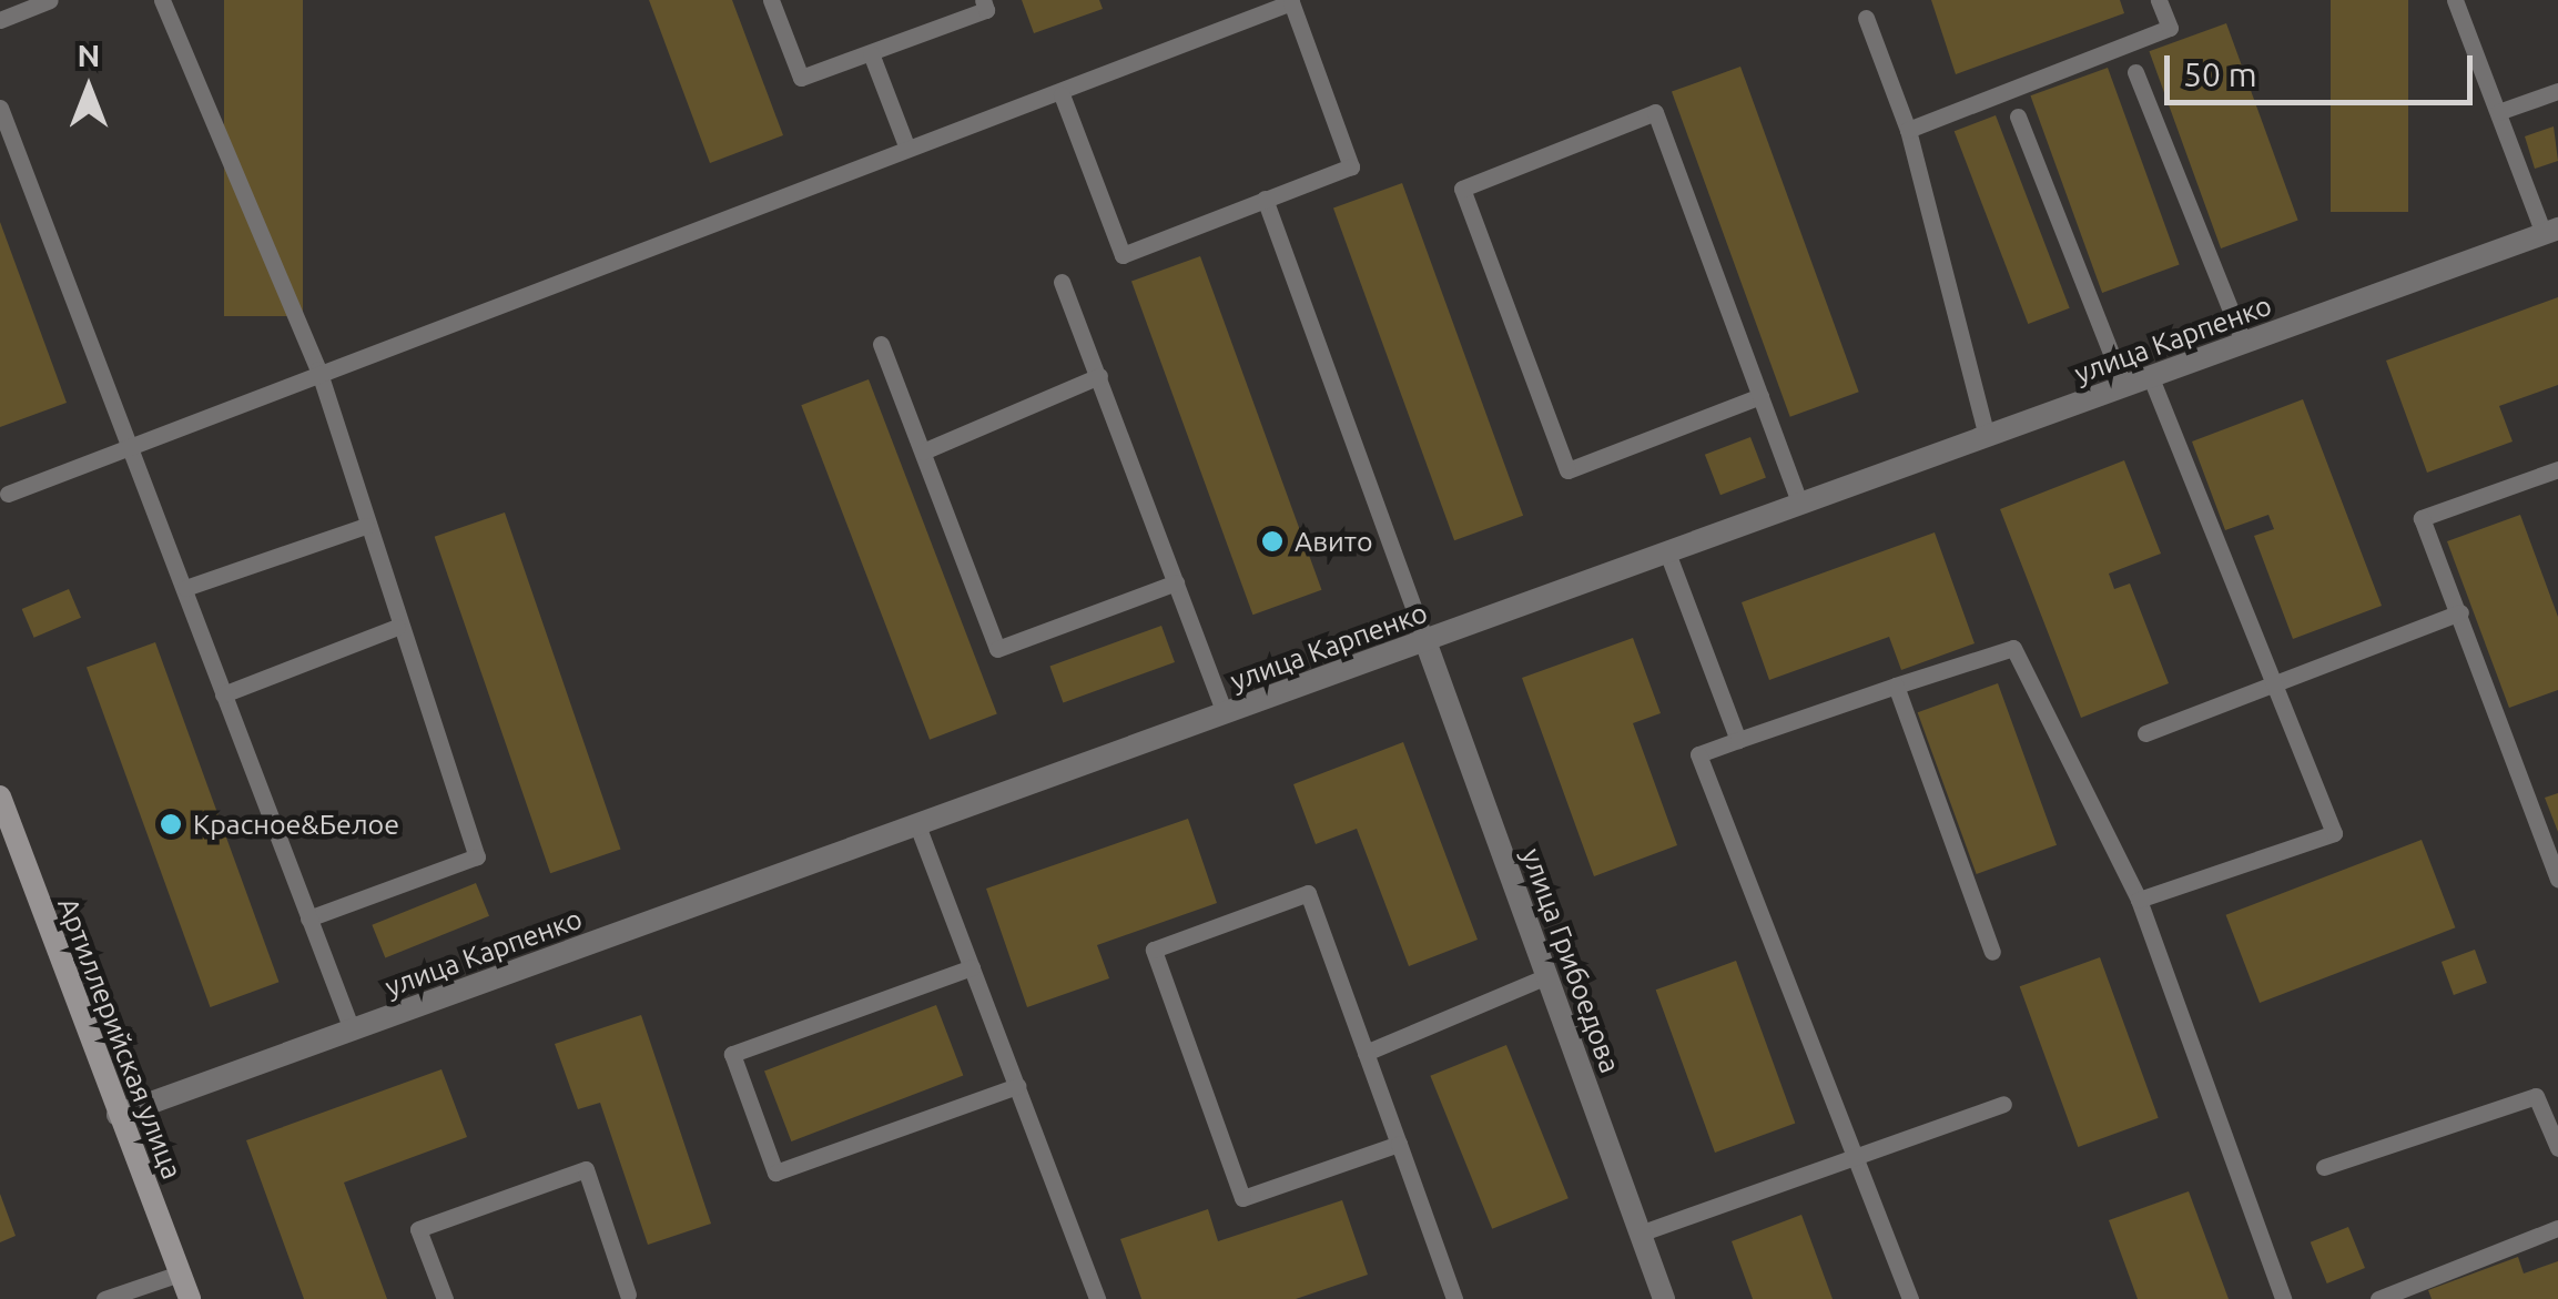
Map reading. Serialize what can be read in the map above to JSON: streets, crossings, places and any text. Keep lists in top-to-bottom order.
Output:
{
  "streets": {
    "street": ["улица Карпенко", "улица Грибоедова", "Артиллерийская улица"]
  },
  "crossings": [
    ["улица Карпенко", "улица Грибоедова"],
    ["улица Карпенко", "Артиллерийская улица"]
  ],
  "places": ["Авито", "Красное&Белое"],
  "scale_bar": "50 m",
  "north": "top"
}
